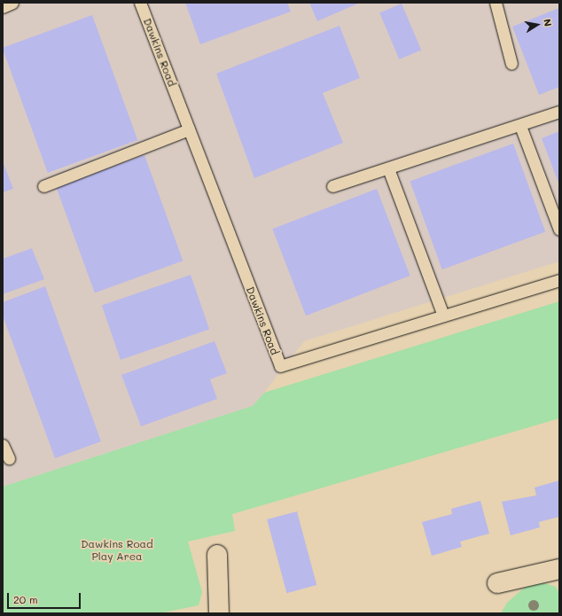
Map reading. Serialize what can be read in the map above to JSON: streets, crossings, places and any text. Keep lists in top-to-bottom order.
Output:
{
  "streets": {
    "lane": ["Dawkins Road"]
  },
  "parks": ["Dawkins Road Play Area"],
  "scale_bar": "20 m",
  "north": "right"
}
